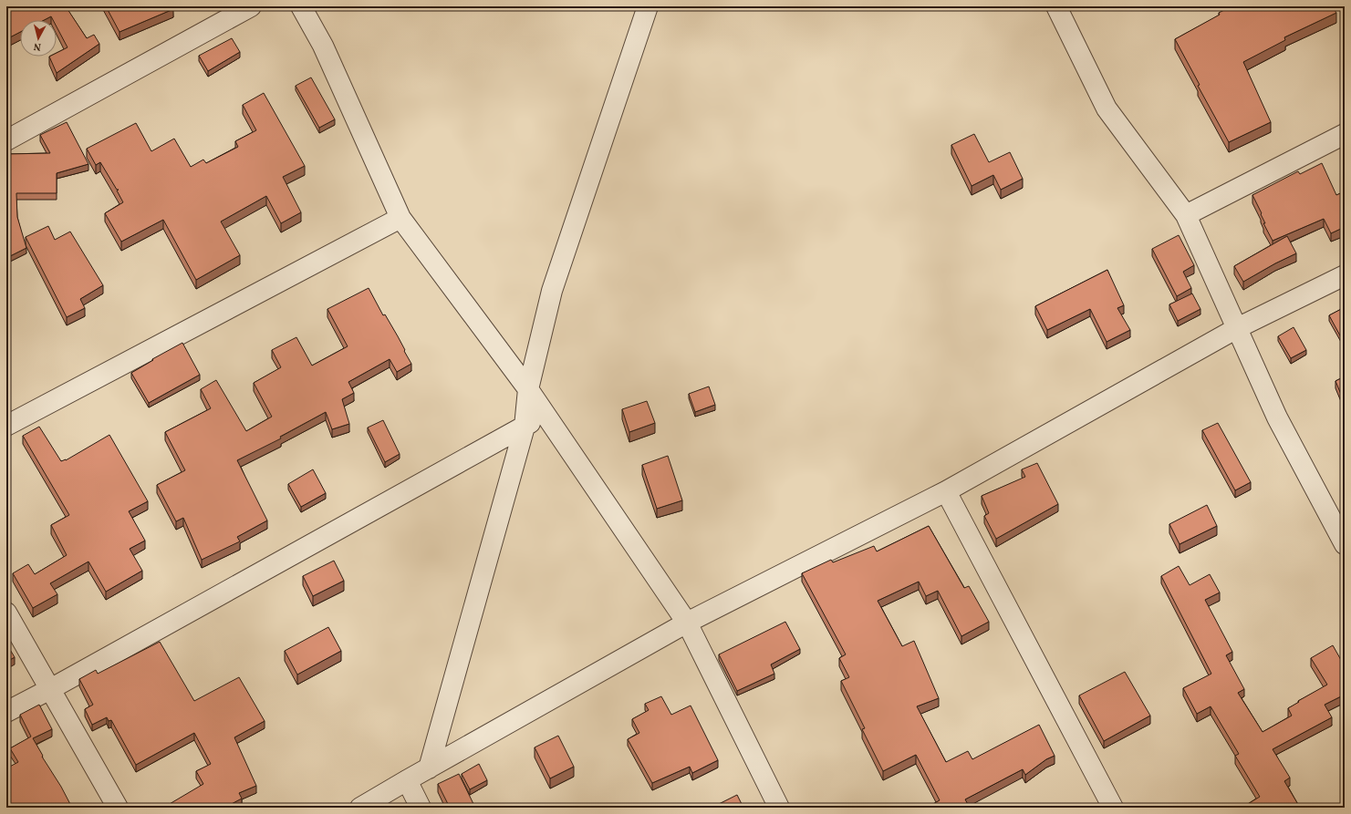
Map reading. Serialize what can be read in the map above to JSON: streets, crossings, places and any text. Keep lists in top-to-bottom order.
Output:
{
  "north": "bottom"
}
